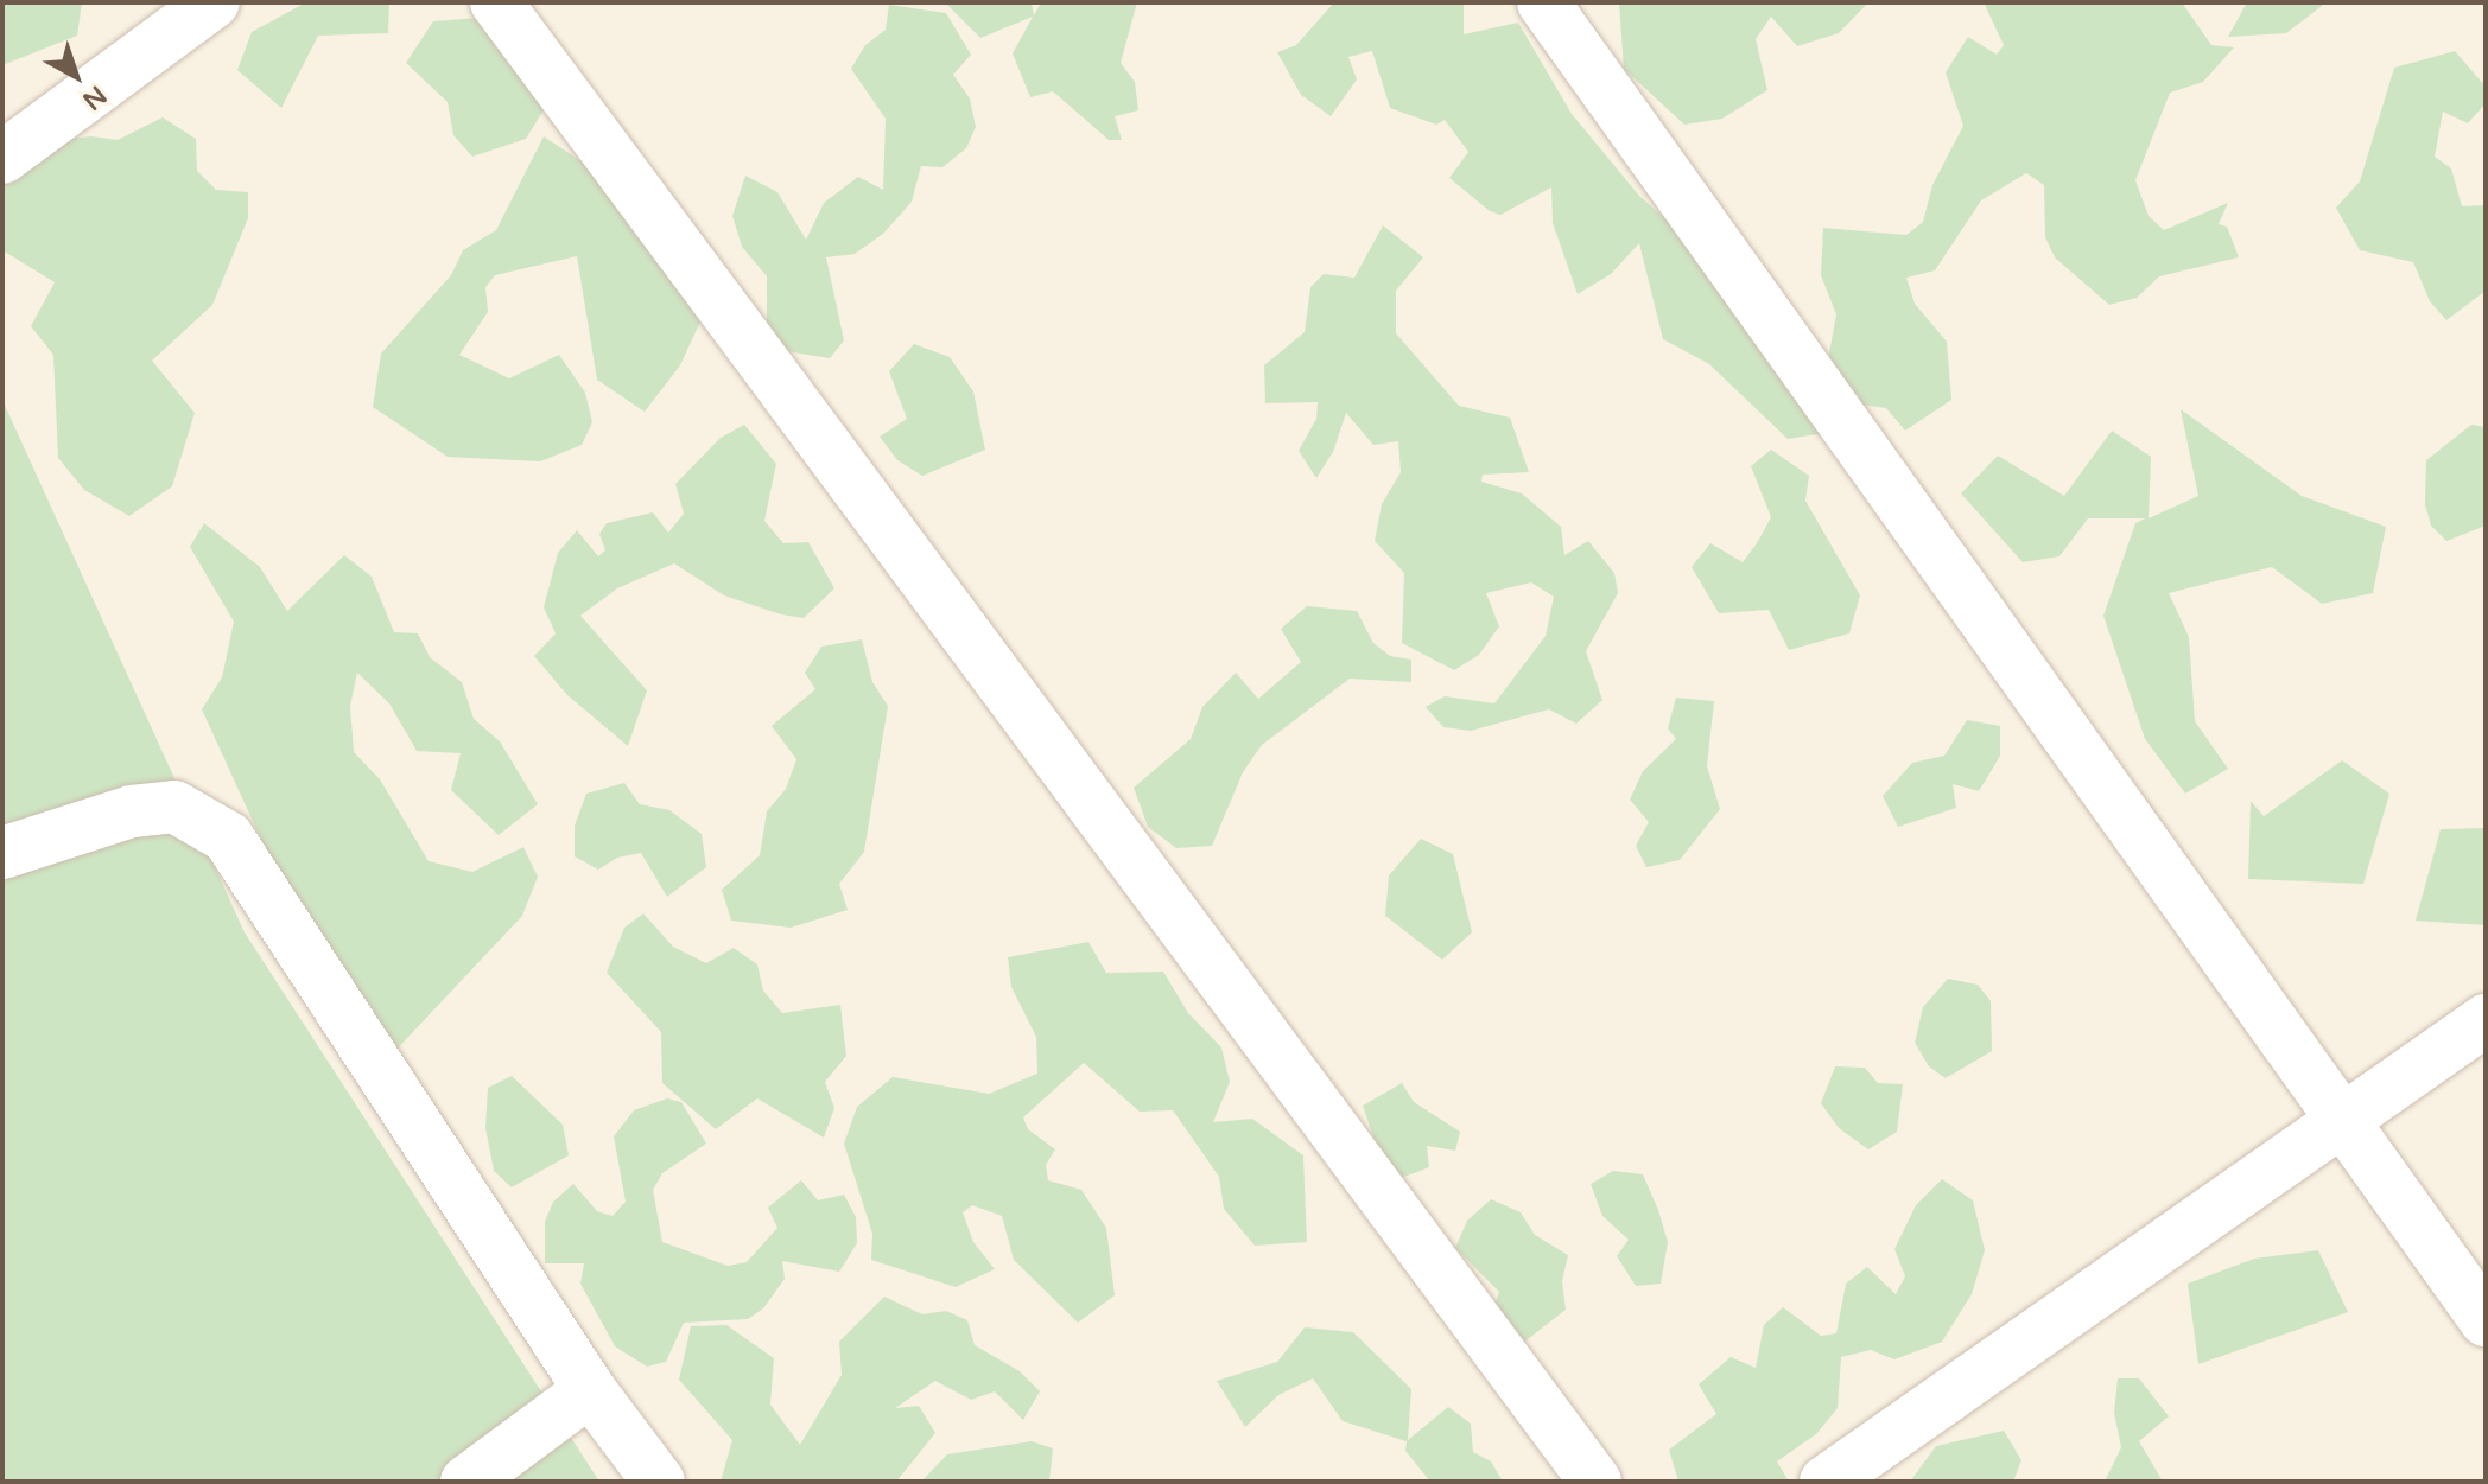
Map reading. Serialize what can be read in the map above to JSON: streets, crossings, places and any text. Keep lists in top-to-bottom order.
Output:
{
  "north": "bottom right"
}
